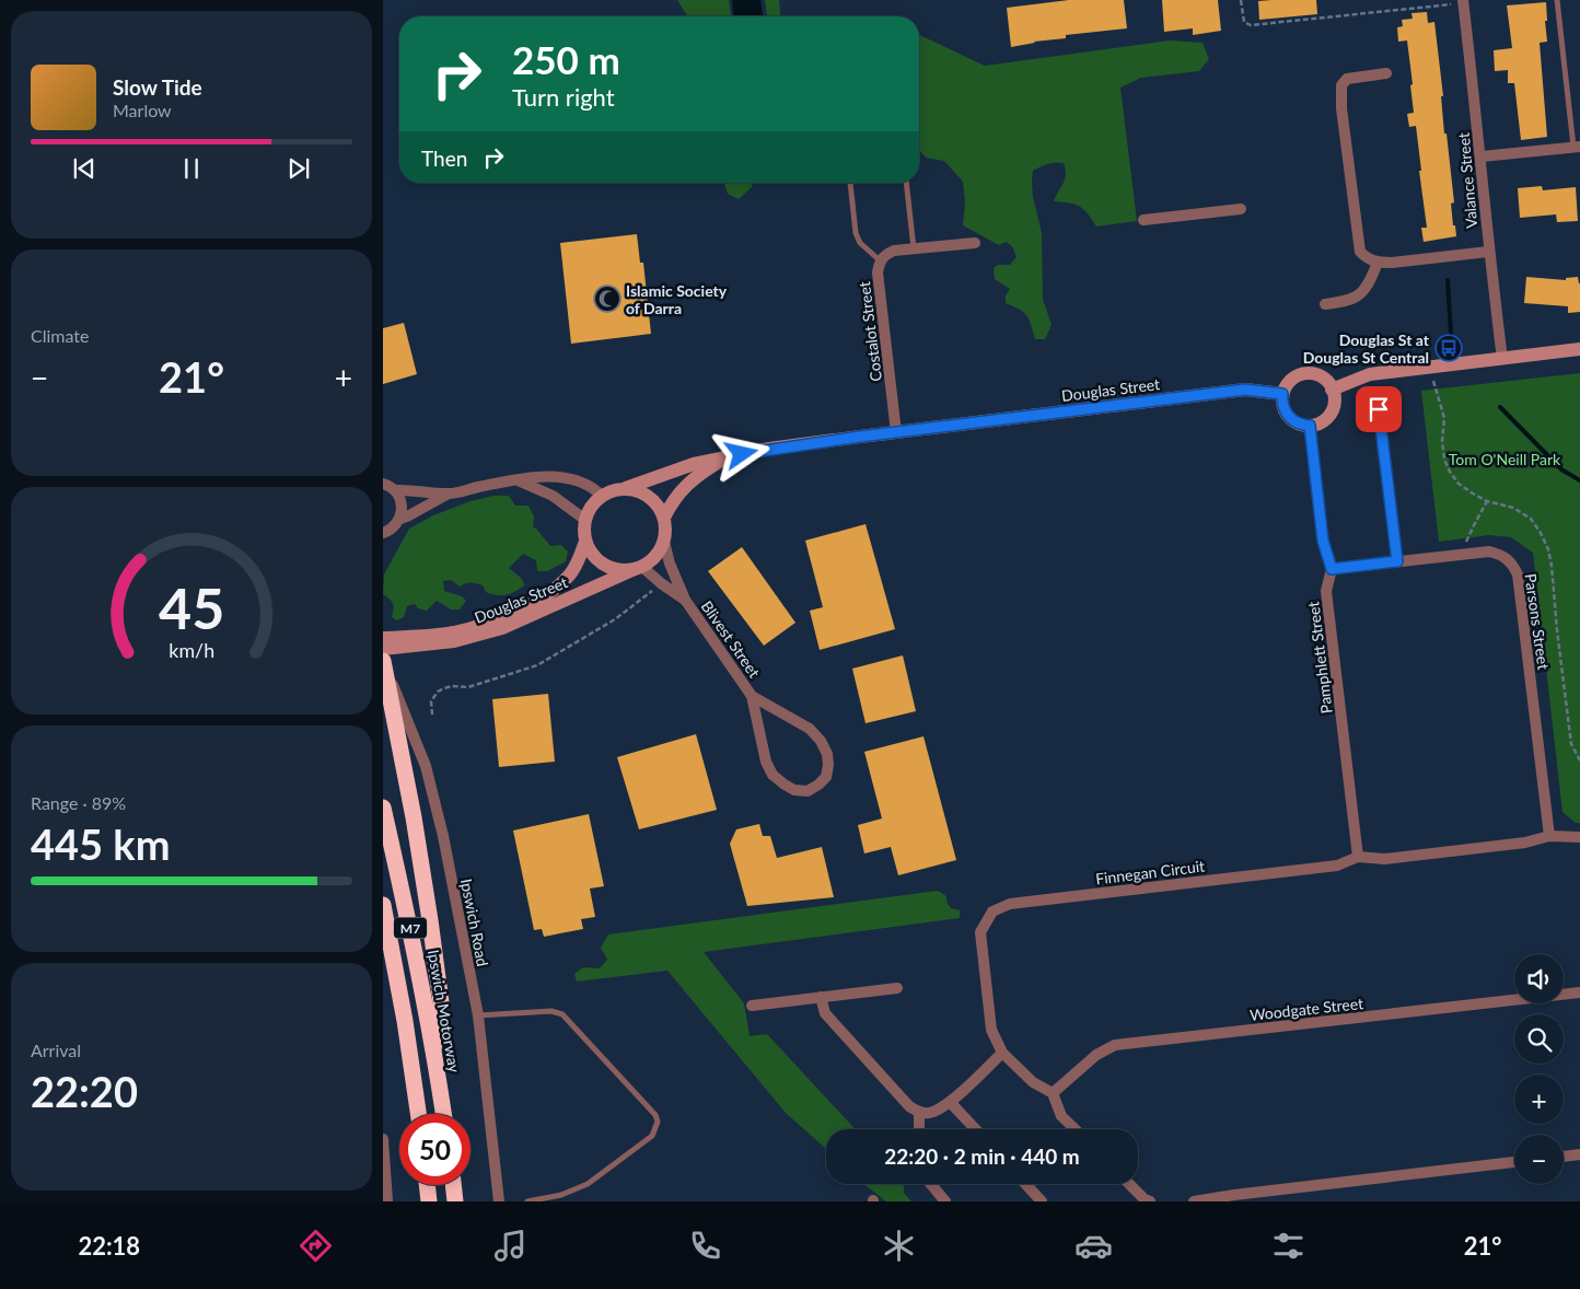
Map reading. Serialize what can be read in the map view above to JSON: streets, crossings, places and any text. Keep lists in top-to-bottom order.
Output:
{
  "streets": {
    "highway": ["M7", "Ipswich Motorway"],
    "main road": ["Douglas Street"],
    "street": [
      "Valance Street",
      "Costalot Street",
      "Parsons Street",
      "Blivest Street",
      "Pamphlett Street",
      "Finnegan Circuit",
      "Ipswich Road",
      "Woodgate Street"
    ]
  },
  "crossings": [
    ["Costalot Street", "Douglas Street"],
    ["Douglas Street", "Blivest Street"],
    ["Douglas Street", "Pamphlett Street"],
    ["Parsons Street", "Pamphlett Street"],
    ["Parsons Street", "Finnegan Circuit"],
    ["Pamphlett Street", "Finnegan Circuit"],
    ["Finnegan Circuit", "Woodgate Street"]
  ],
  "parks": ["Tom O'Neill Park"],
  "places": {
    "mosque": ["Islamic Society of Darra"],
    "bus stop": ["Douglas St at Douglas St Central"]
  },
  "page": {
    "turn": ["250 m", "Turn right"],
    "song": ["Slow Tide", "Marlow"],
    "then": "Then",
    "tile": [
      "Climate",
      ["Range · 89%", "445 km"],
      ["Arrival", "22:20"]
    ],
    "heat": ["−", "21°", "+"],
    "map_buttons": ["+", "−"],
    "limit": "50",
    "trip": "22:20 · 2 min · 440 m",
    "tabs": ["22:18", "21°"],
    "gauge": ["45", "km/h"]
  }
}
